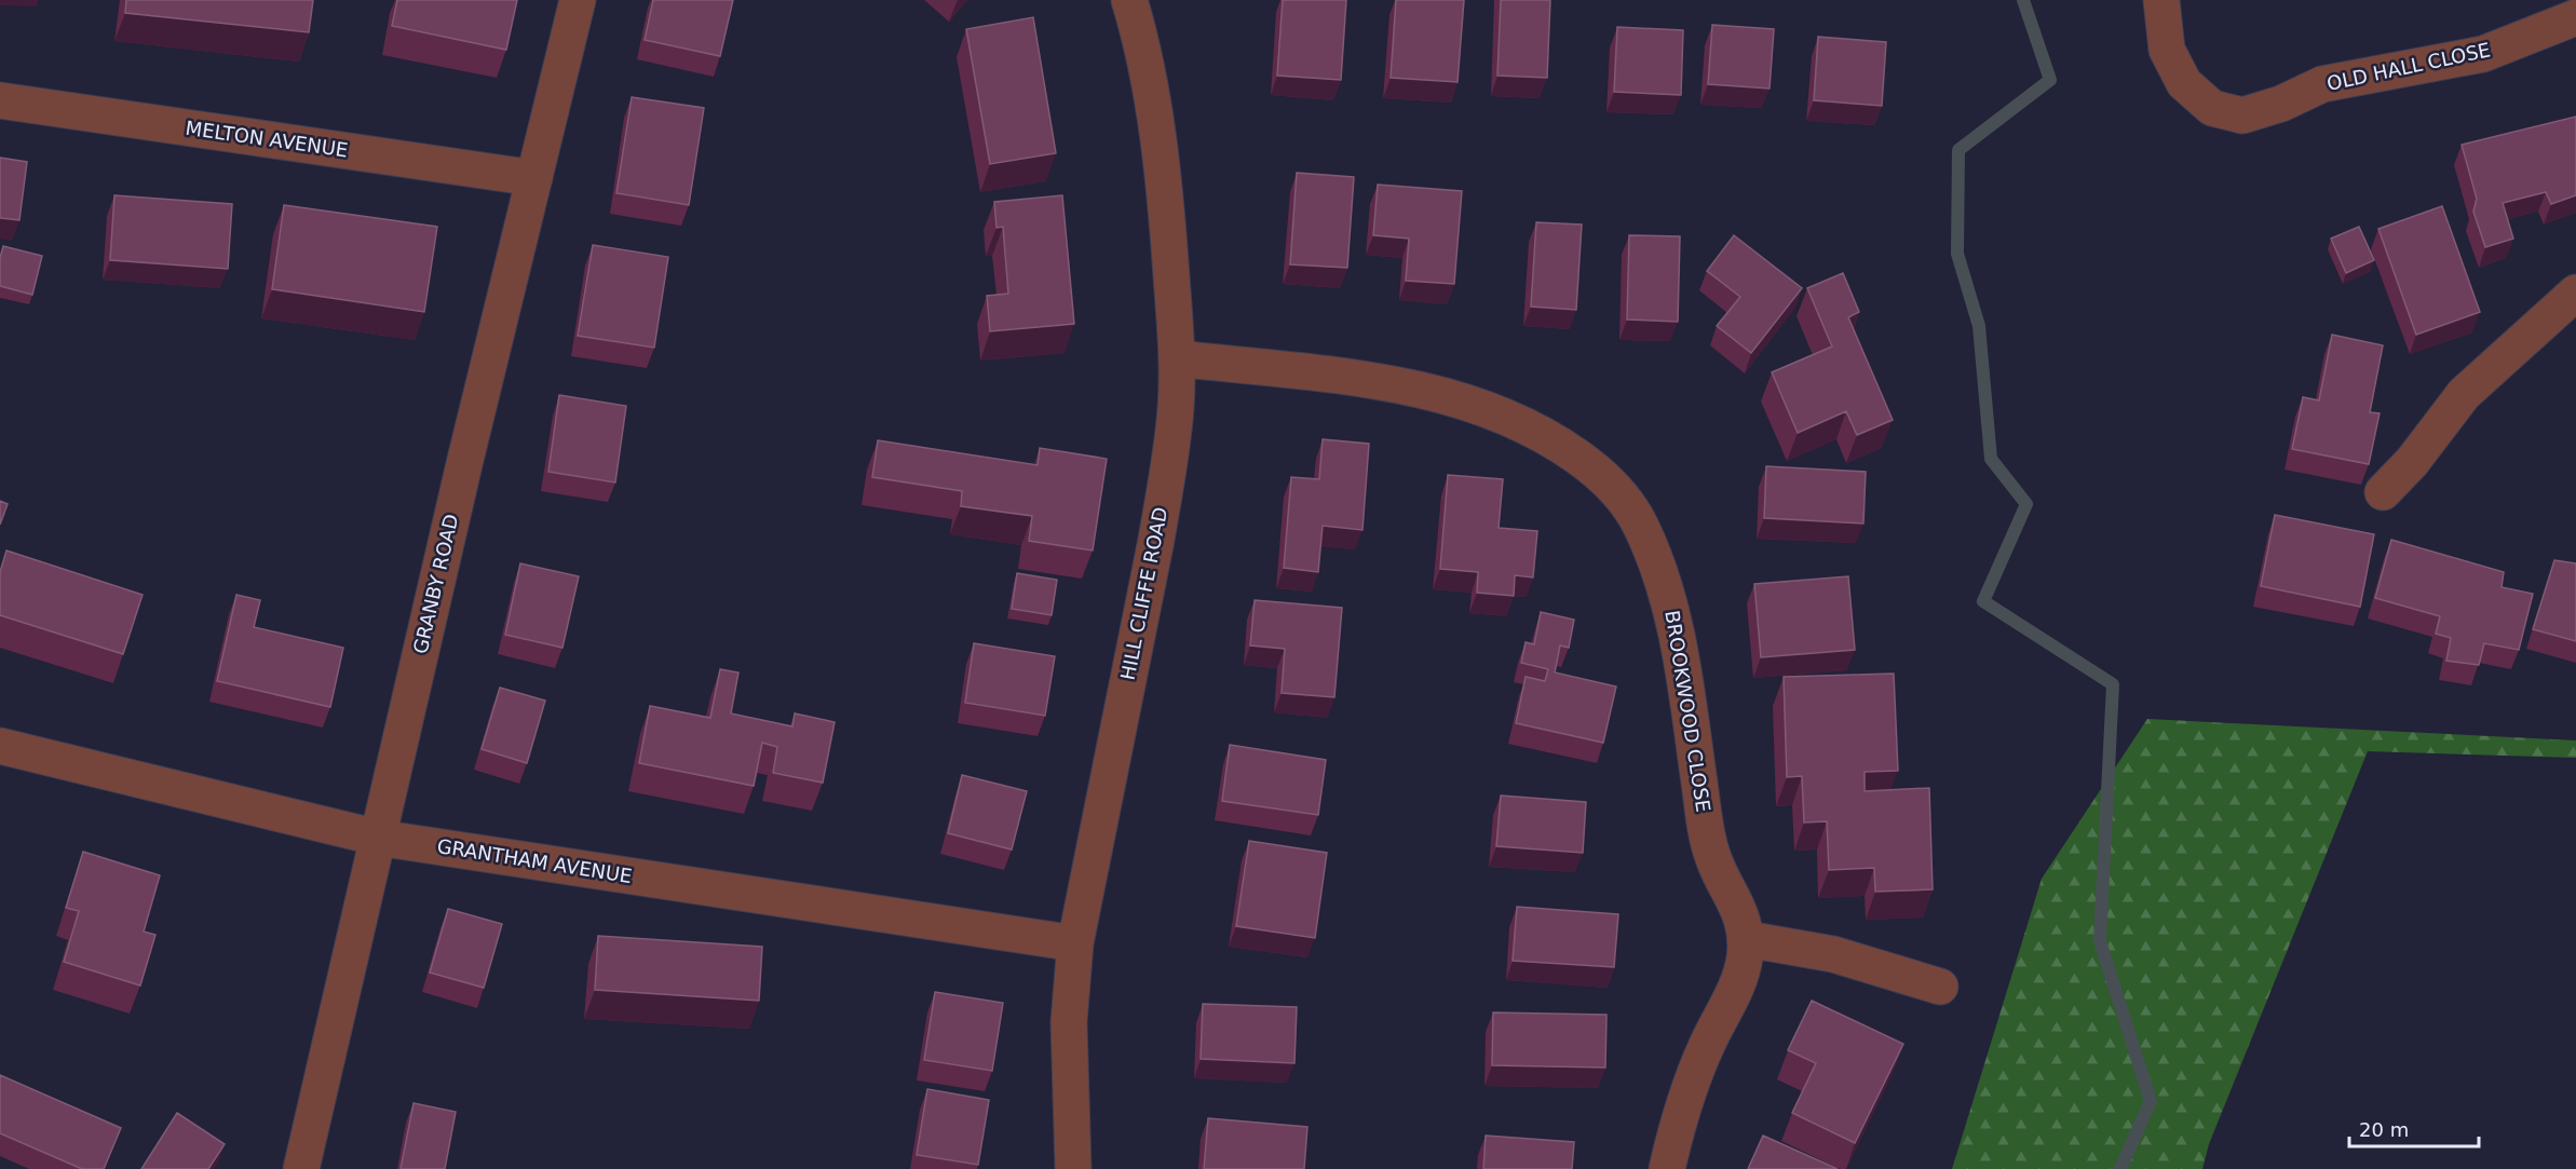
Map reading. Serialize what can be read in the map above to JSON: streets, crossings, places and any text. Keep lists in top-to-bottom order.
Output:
{
  "streets": {
    "street": [
      "OLD HALL CLOSE",
      "MELTON AVENUE",
      "GRANBY ROAD",
      "HILL CLIFFE ROAD",
      "BROOKWOOD CLOSE",
      "GRANTHAM AVENUE"
    ]
  },
  "crossings": [
    ["MELTON AVENUE", "GRANBY ROAD"],
    ["GRANBY ROAD", "GRANTHAM AVENUE"],
    ["HILL CLIFFE ROAD", "BROOKWOOD CLOSE"],
    ["HILL CLIFFE ROAD", "GRANTHAM AVENUE"]
  ],
  "scale_bar": "20 m"
}
